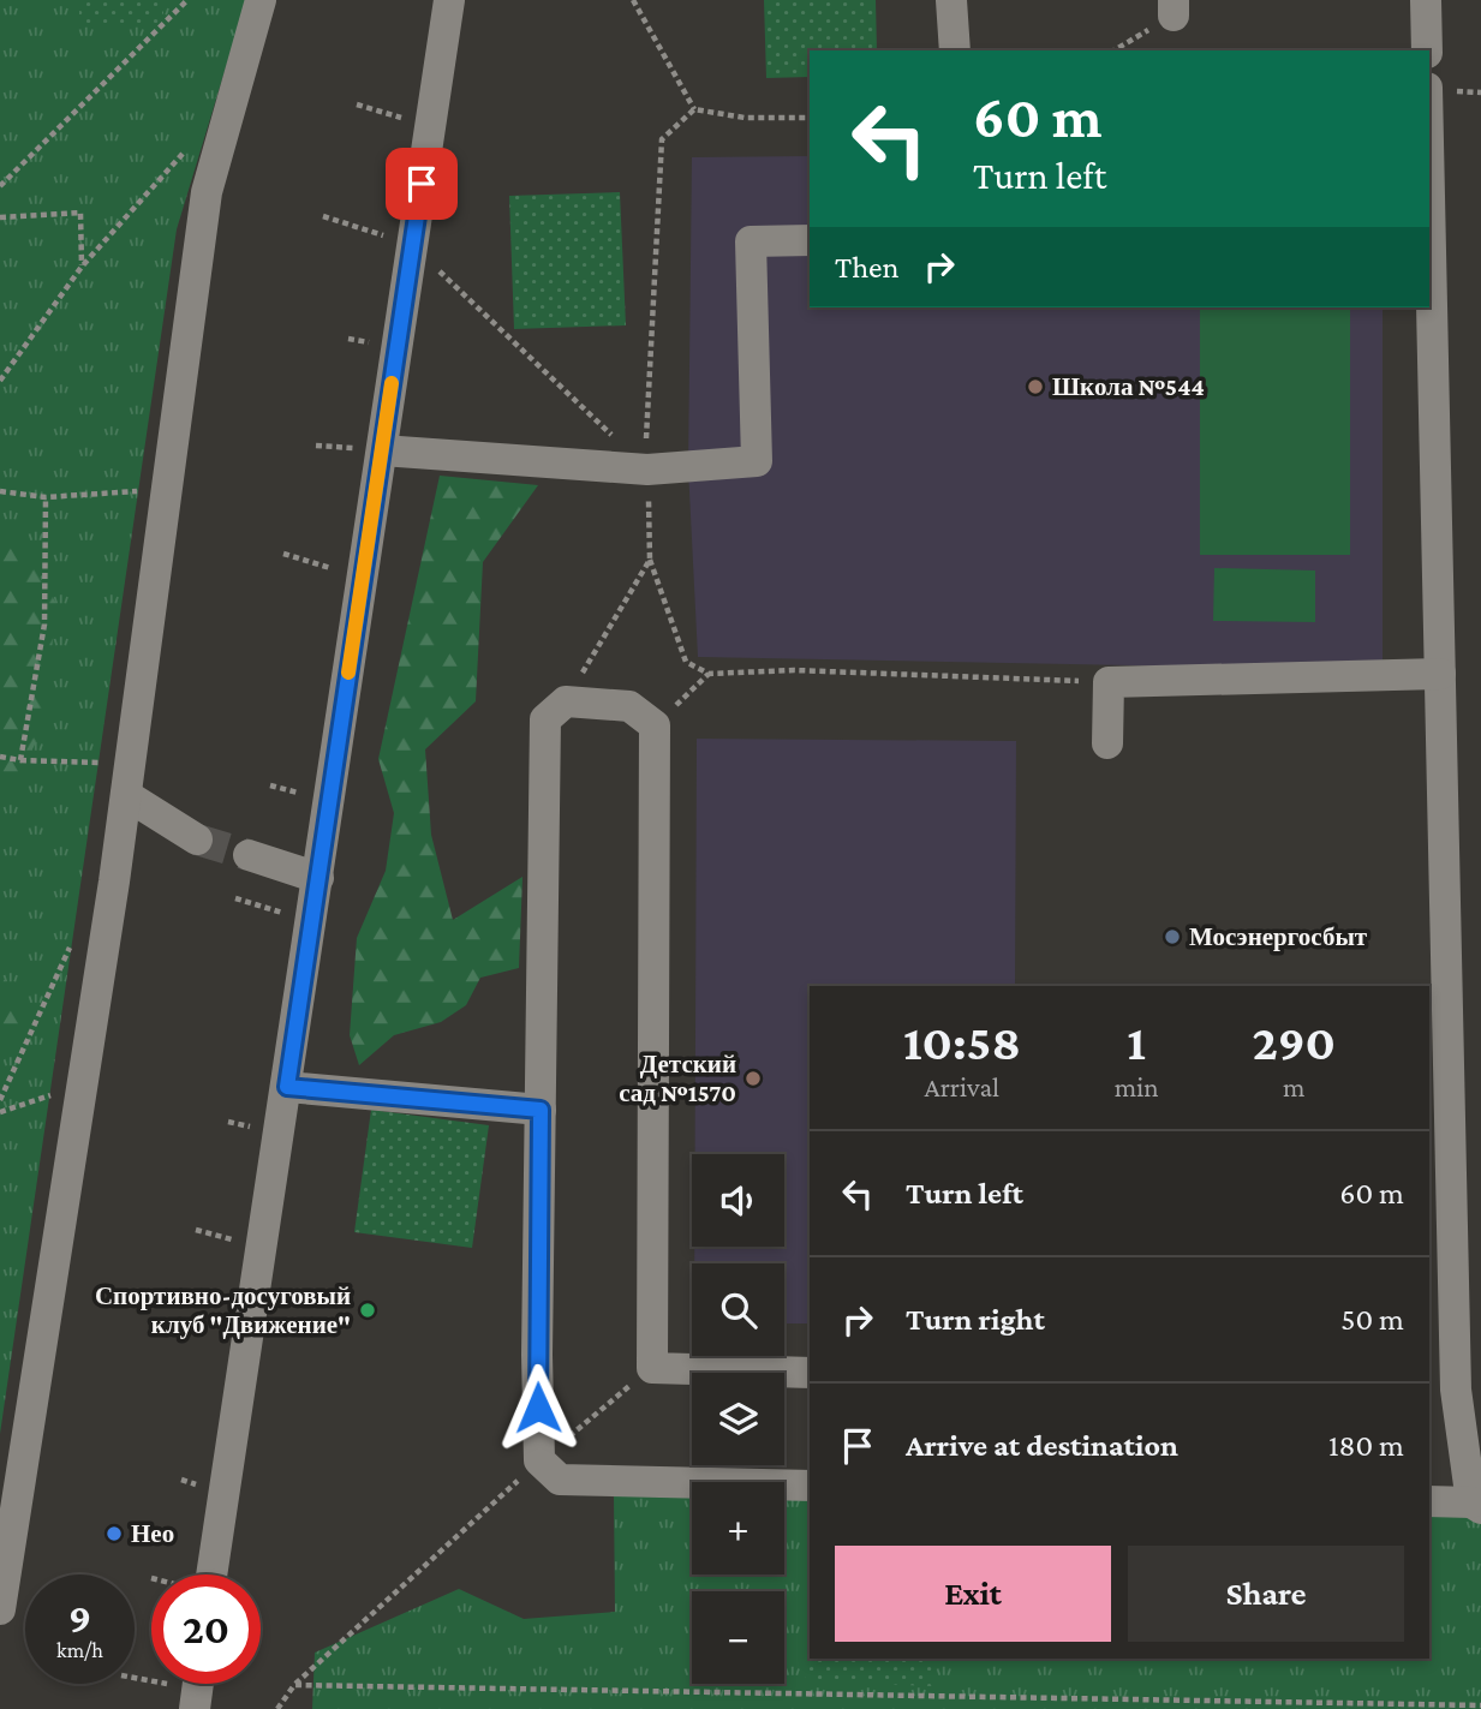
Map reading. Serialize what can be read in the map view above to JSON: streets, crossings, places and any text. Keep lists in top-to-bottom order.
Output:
{
  "places": [
    "Школа №544",
    "Мосэнергосбыт",
    "Детский сад №1570",
    "Спортивно-досуговый клуб \"Движение\"",
    "Нео"
  ],
  "page": {
    "turn": ["60 m", "Turn left"],
    "then": "Then",
    "eta": [
      "10:58",
      "Arrival",
      "1",
      "min",
      "290",
      "m"
    ],
    "list": [
      {
        "name": "Turn left",
        "value": "60 m"
      },
      {
        "name": "Turn right",
        "value": "50 m"
      },
      {
        "name": "Arrive at destination",
        "value": "180 m"
      }
    ],
    "map_buttons": ["+", "−"],
    "buttons": ["Exit", "Share"],
    "speed": "9 km/h",
    "limit": "20"
  }
}
